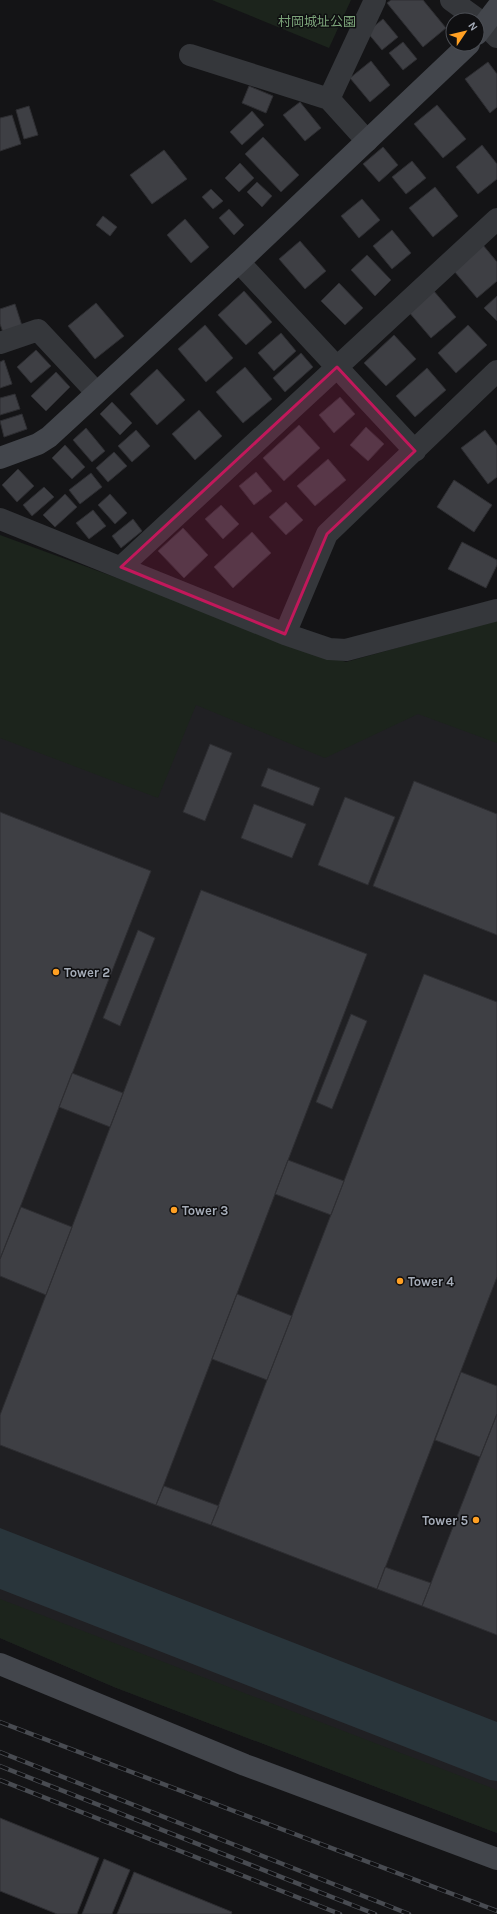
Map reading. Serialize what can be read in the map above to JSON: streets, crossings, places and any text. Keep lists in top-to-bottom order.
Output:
{
  "parks": ["村岡城址公園"],
  "places": [
    "Tower 2",
    "Tower 3",
    "Tower 4",
    "Tower 5"
  ],
  "north": "top right"
}
